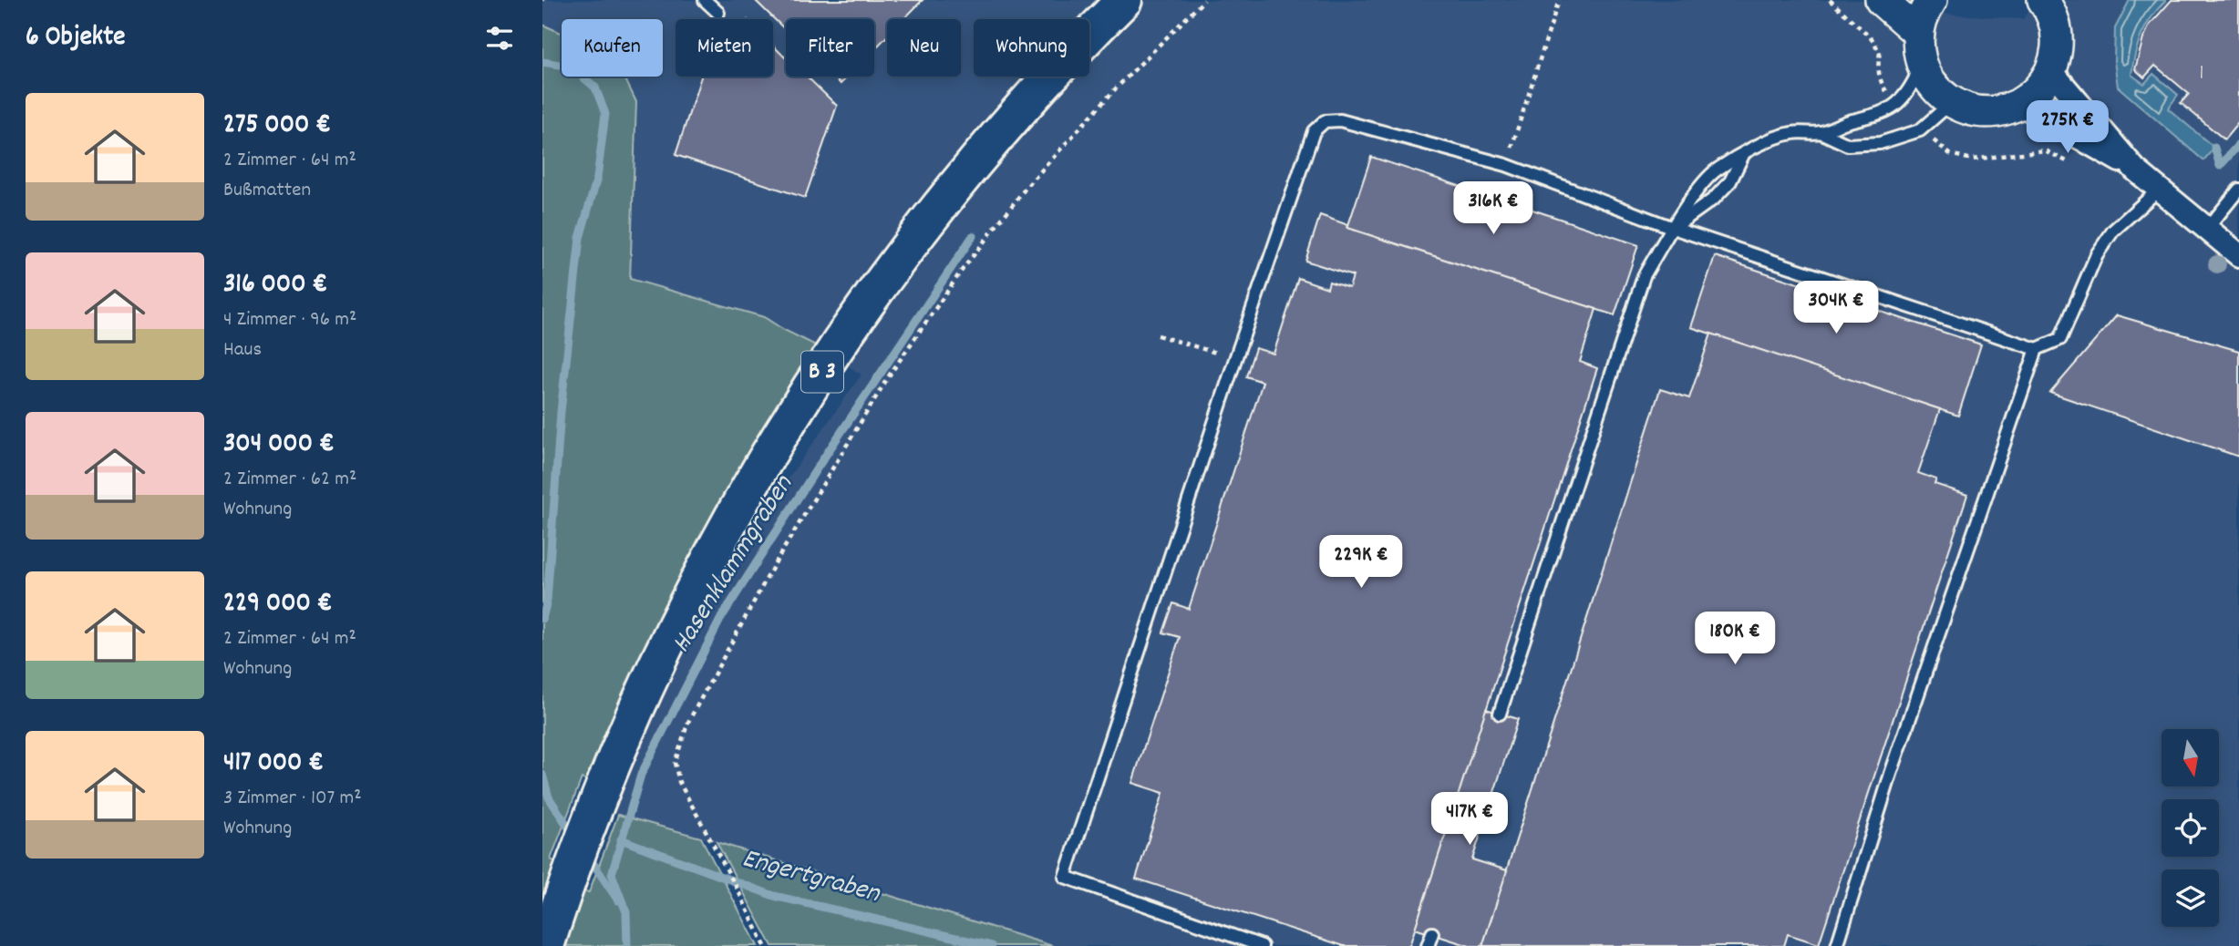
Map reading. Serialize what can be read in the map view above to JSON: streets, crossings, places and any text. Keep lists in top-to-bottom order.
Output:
{
  "streets": {
    "main road": ["B 3"]
  },
  "water": ["Hasenklammgraben", "Engertgraben"],
  "house_numbers": ["1"],
  "north": "bottom",
  "page": {
    "heading": "6 Objekte",
    "chip": [
      "Kaufen",
      "Mieten",
      "Filter",
      "Neu",
      "Wohnung"
    ],
    "list": [
      {
        "name": "275 000 €",
        "note": "2 Zimmer · 64 m² · Bußmatten"
      },
      {
        "name": "316 000 €",
        "note": "4 Zimmer · 96 m² · Haus"
      },
      {
        "name": "304 000 €",
        "note": "2 Zimmer · 62 m² · Wohnung"
      },
      {
        "name": "229 000 €",
        "note": "2 Zimmer · 64 m² · Wohnung"
      },
      {
        "name": "417 000 €",
        "note": "3 Zimmer · 107 m² · Wohnung"
      }
    ],
    "price": [
      "275K €",
      "316K €",
      "304K €",
      "229K €",
      "180K €",
      "417K €"
    ]
  }
}
